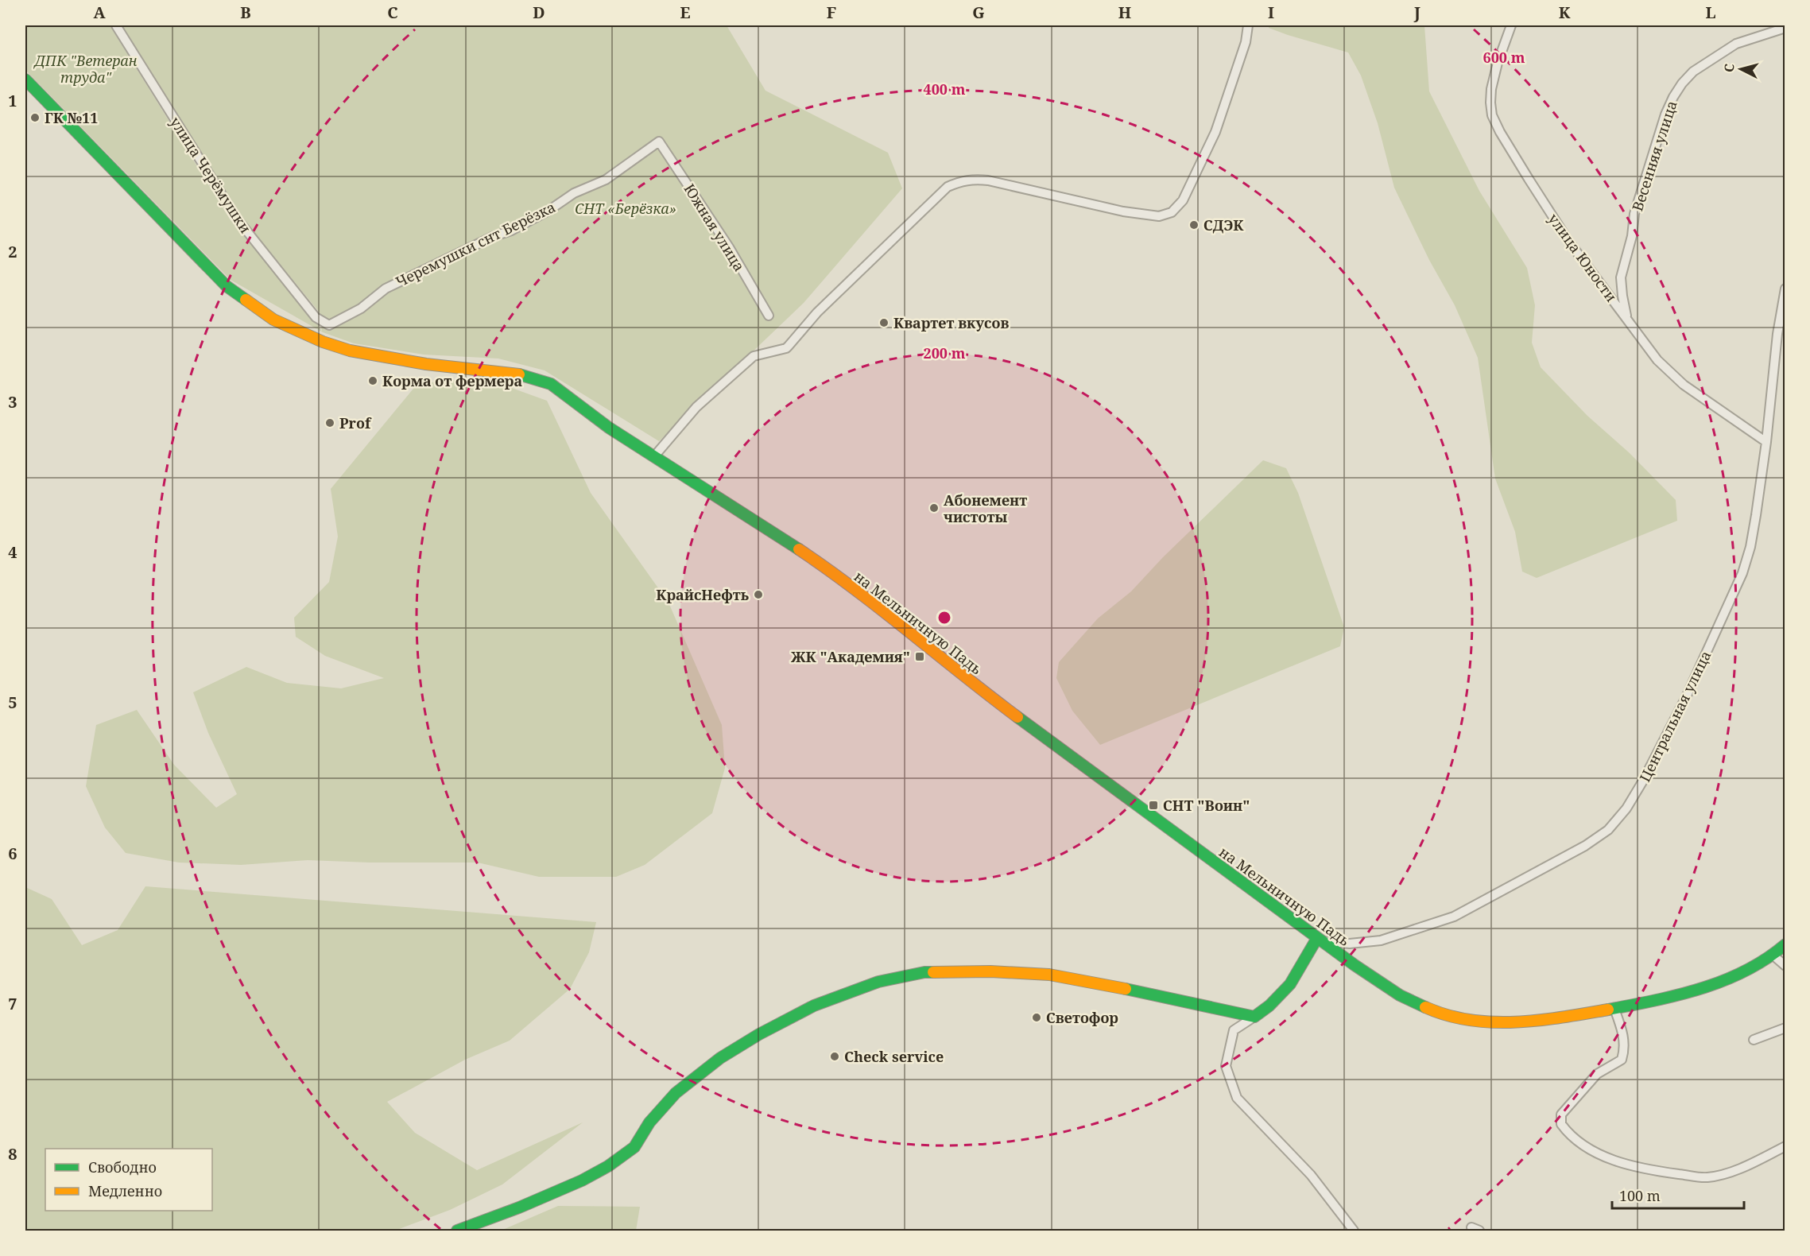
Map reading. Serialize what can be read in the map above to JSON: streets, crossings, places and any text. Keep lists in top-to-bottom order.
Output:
{
  "streets": {
    "street": [
      "Весенняя улица",
      "улица Черёмушки",
      "Южная улица",
      "Черемушки снт Берёзка",
      "улица Юности",
      "на Мельничную Падь",
      "Центральная улица"
    ]
  },
  "crossings": [
    ["Весенняя улица", "улица Юности"],
    ["улица Черёмушки", "Черемушки снт Берёзка"],
    ["Южная улица", "Черемушки снт Берёзка"],
    ["улица Юности", "Центральная улица"],
    ["на Мельничную Падь", "Центральная улица"]
  ],
  "parks": ["ДПК \"Ветеран труда\"", "СНТ «Берёзка»"],
  "places": {
    "other": [
      "ГК №11",
      "СДЭК",
      "Квартет вкусов",
      "Корма от фермера",
      "Prof",
      "Абонемент чистоты",
      "КрайсНефть",
      "Светофор",
      "Check service"
    ],
    "transit": ["ЖК \"Академия\"", "СНТ \"Воин\""]
  },
  "legend": ["Свободно", "Медленно"],
  "scale_bar": "100 m",
  "north": "left",
  "grid": {
    "columns": [
      "A",
      "B",
      "C",
      "D",
      "E",
      "F",
      "G",
      "H",
      "I",
      "J",
      "K",
      "L"
    ],
    "rows": [
      "1",
      "2",
      "3",
      "4",
      "5",
      "6",
      "7",
      "8"
    ]
  },
  "rings": ["600 m", "400 m", "200 m"]
}
